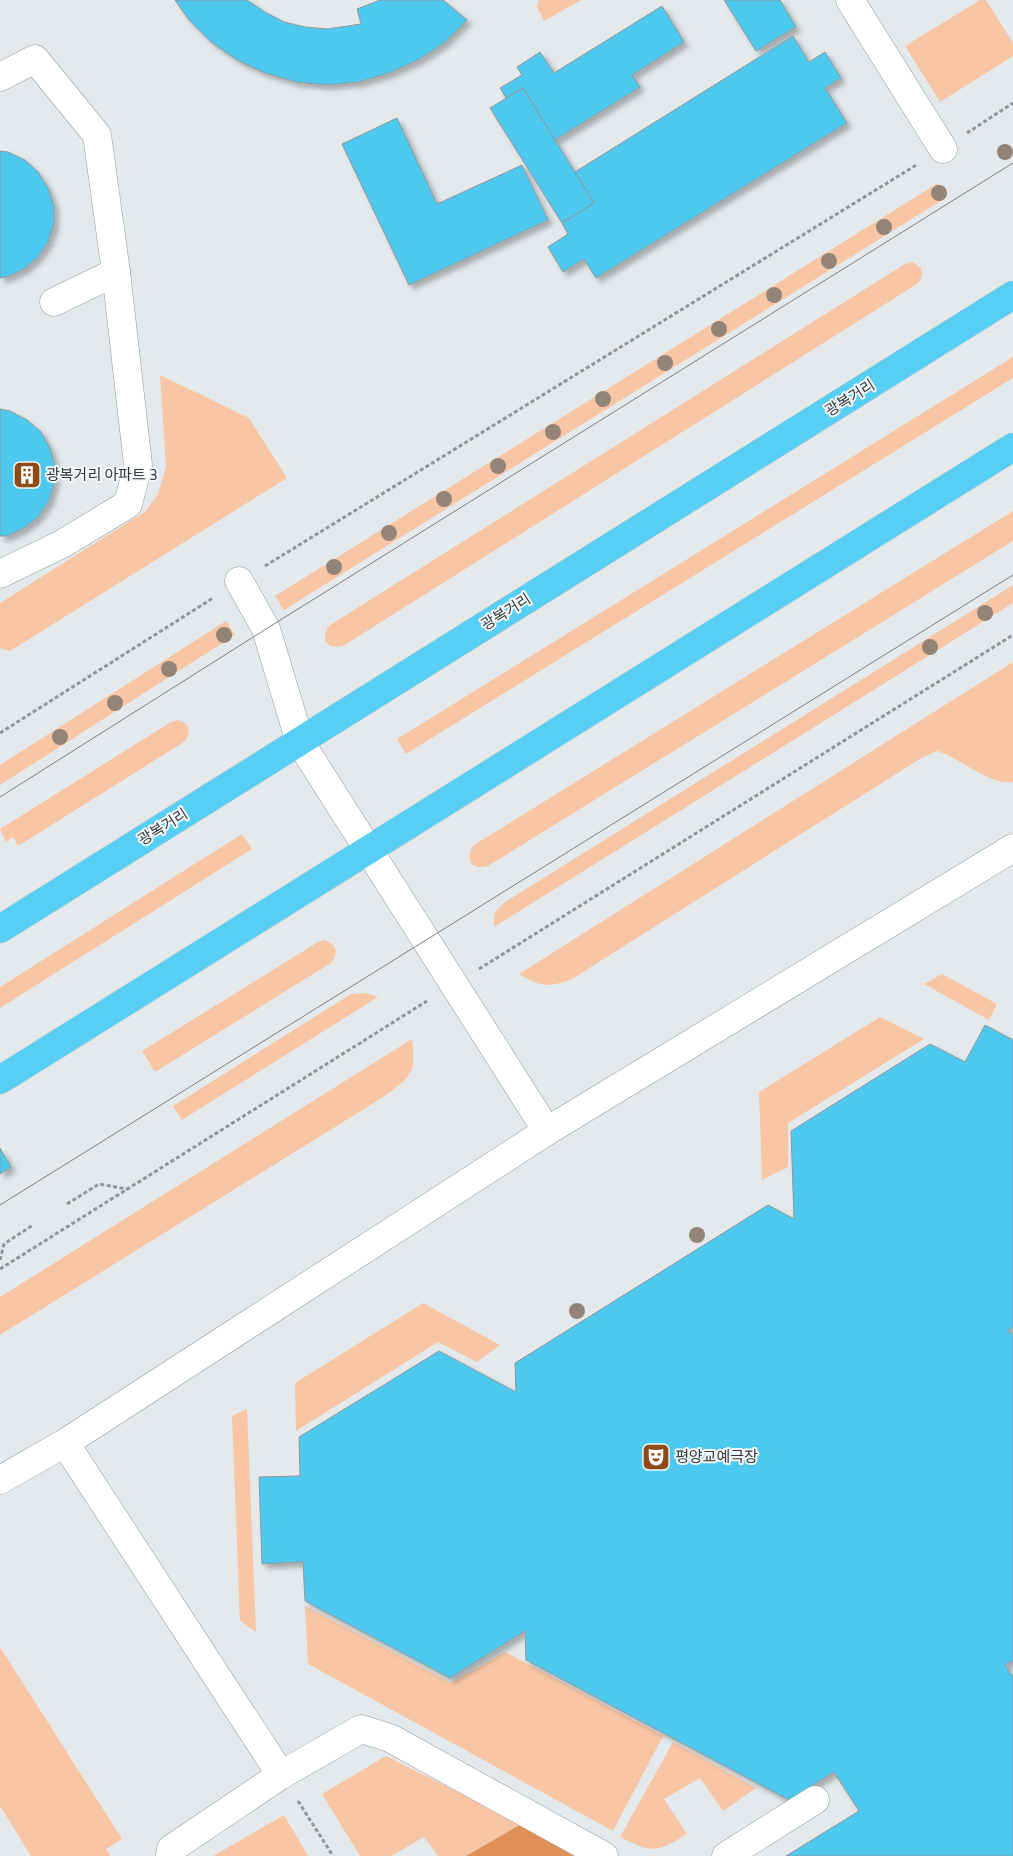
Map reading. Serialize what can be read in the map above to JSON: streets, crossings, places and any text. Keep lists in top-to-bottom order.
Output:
{
  "streets": {
    "highway": ["광복거리"]
  },
  "places": {
    "building": ["광복거리 아파트 3"],
    "theatre": ["평양교예극장"]
  }
}
